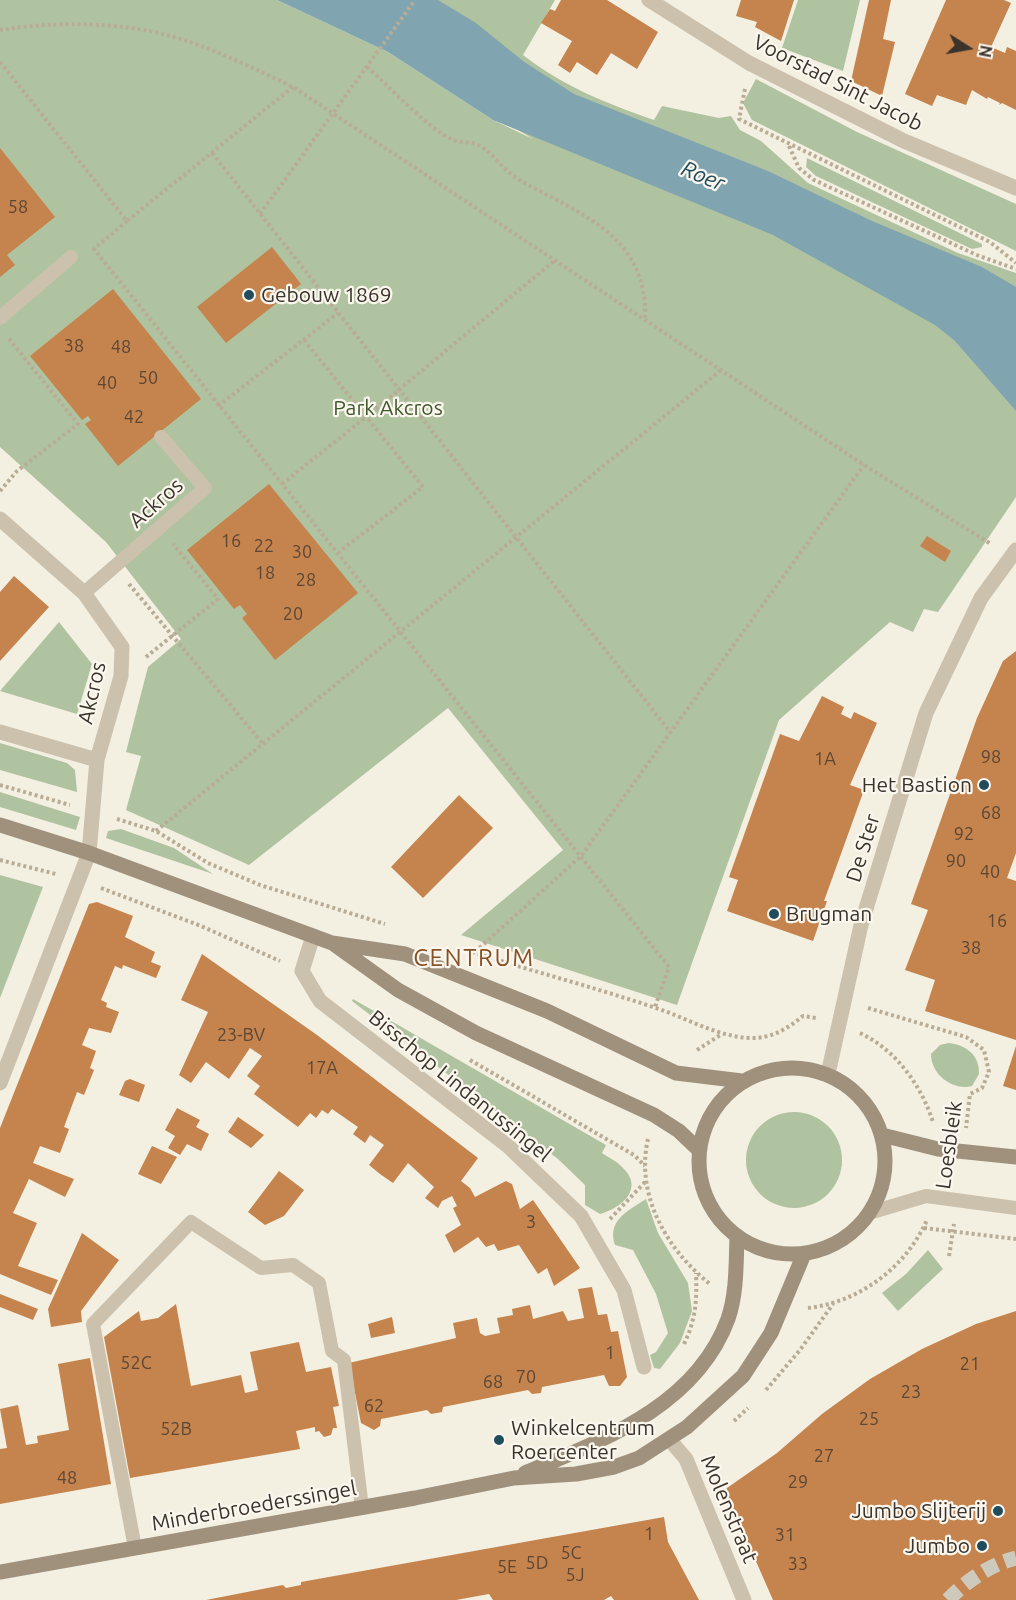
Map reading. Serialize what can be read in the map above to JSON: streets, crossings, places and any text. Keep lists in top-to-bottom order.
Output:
{
  "streets": {
    "main road": ["Bisschop Lindanussingel", "Minderbroederssingel"],
    "street": [
      "Voorstad Sint Jacob",
      "Akcros",
      "De Ster",
      "Molenstraat"
    ],
    "lane": ["Ackros"],
    "path": ["Loesbleik"]
  },
  "crossings": [
    ["Ackros", "Akcros"],
    ["Akcros", "Bisschop Lindanussingel"],
    ["De Ster", "Bisschop Lindanussingel"],
    ["De Ster", "Loesbleik"],
    ["De Ster", "Minderbroederssingel"],
    ["Bisschop Lindanussingel", "Minderbroederssingel"],
    ["Minderbroederssingel", "Molenstraat"]
  ],
  "districts": ["CENTRUM"],
  "water": ["Roer"],
  "parks": ["Park Akcros"],
  "places": [
    "Gebouw 1869",
    "Het Bastion",
    "Brugman",
    "Winkelcentrum Roercenter",
    "Jumbo Slijterij",
    "Jumbo"
  ],
  "house_numbers": [
    "58",
    "38",
    "48",
    "50",
    "40",
    "42",
    "16",
    "22",
    "30",
    "18",
    "28",
    "20",
    "98",
    "1A",
    "68",
    "92",
    "90",
    "40",
    "16",
    "38",
    "23-BV",
    "17A",
    "3",
    "1",
    "52C",
    "21",
    "70",
    "68",
    "23",
    "62",
    "25",
    "52B",
    "27",
    "48",
    "29",
    "1",
    "31",
    "5C",
    "5D",
    "33",
    "5E",
    "5J"
  ],
  "north": "right"
}
